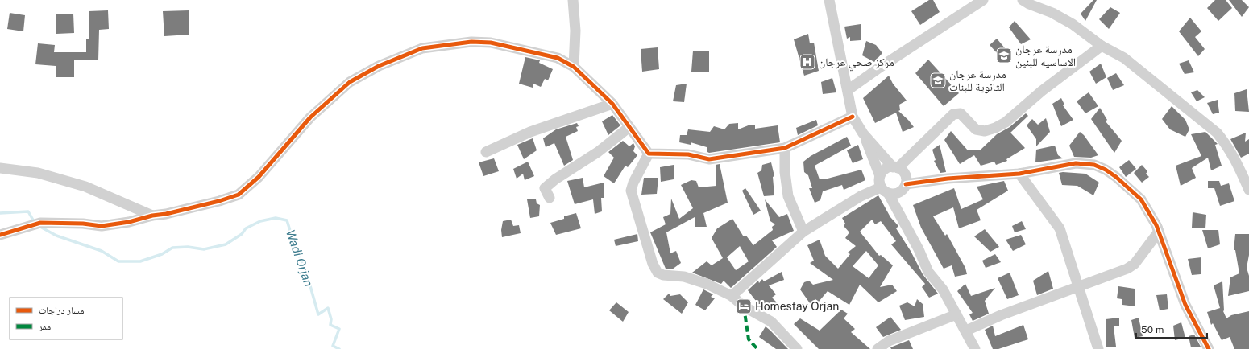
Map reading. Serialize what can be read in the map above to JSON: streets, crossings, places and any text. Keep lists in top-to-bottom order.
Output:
{
  "water": ["Wadi Orjan"],
  "places": {
    "school or university": ["مدرسة عرجان الاساسيه للبنين", "مدرسة عرجان الثانوية للبنات"],
    "hospital": ["مركز صحي عرجان"],
    "hotel": ["Homestay Orjan"]
  },
  "legend": ["مسار دراجات", "ممر"],
  "scale_bar": "50 m"
}
